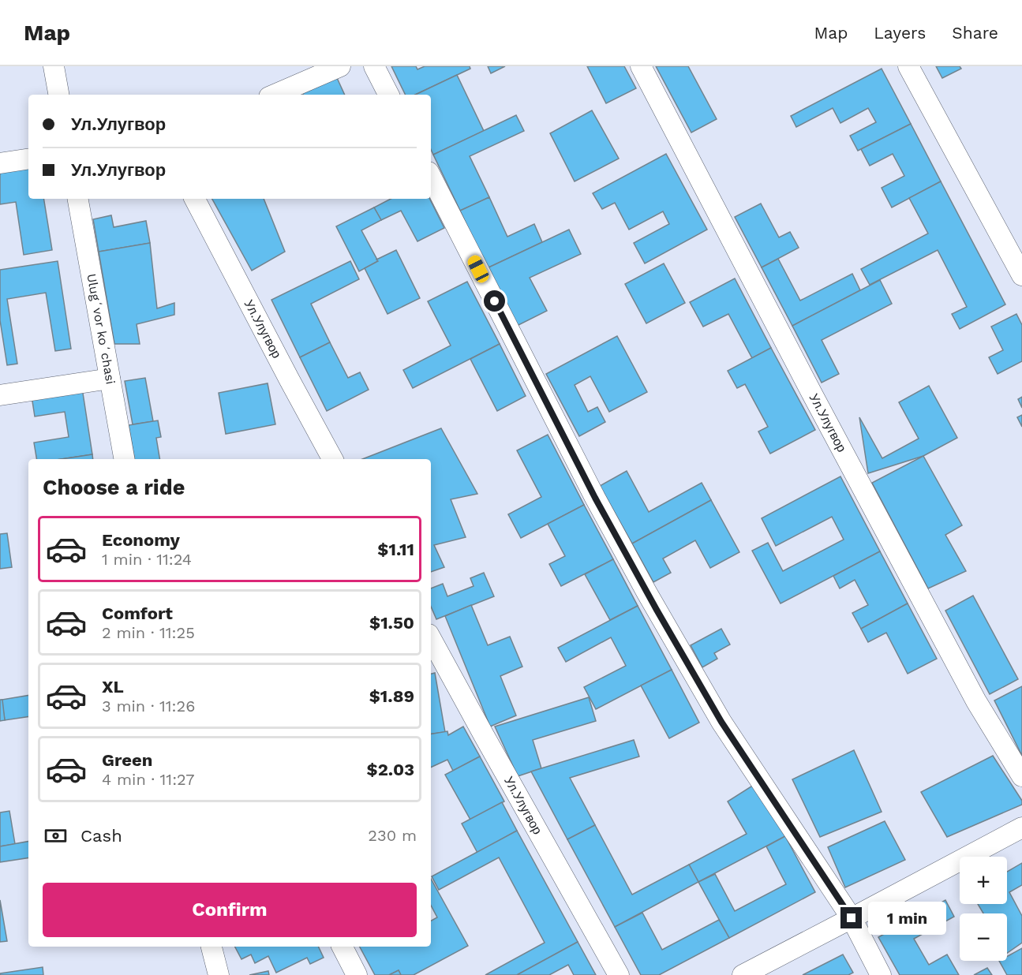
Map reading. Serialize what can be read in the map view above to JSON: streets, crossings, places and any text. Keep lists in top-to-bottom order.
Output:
{
  "streets": {
    "street": ["Ulugʻvor koʻchasi", "Ул.Улугвор"]
  },
  "page": {
    "header": "Map",
    "nav": ["Map", "Layers", "Share"],
    "banner": ["Ул.Улугвор", "Ул.Улугвор"],
    "heading": "Choose a ride",
    "list": [
      {
        "name": "Economy",
        "note": "1 min · 11:24",
        "value": "$1.11"
      },
      {
        "name": "Comfort",
        "note": "2 min · 11:25",
        "value": "$1.50"
      },
      {
        "name": "XL",
        "note": "3 min · 11:26",
        "value": "$1.89"
      },
      {
        "name": "Green",
        "note": "4 min · 11:27",
        "value": "$2.03"
      }
    ],
    "pay": ["Cash", "230 m"],
    "map_buttons": ["+", "−"],
    "buttons": "Confirm",
    "bubble": "1 min"
  }
}
